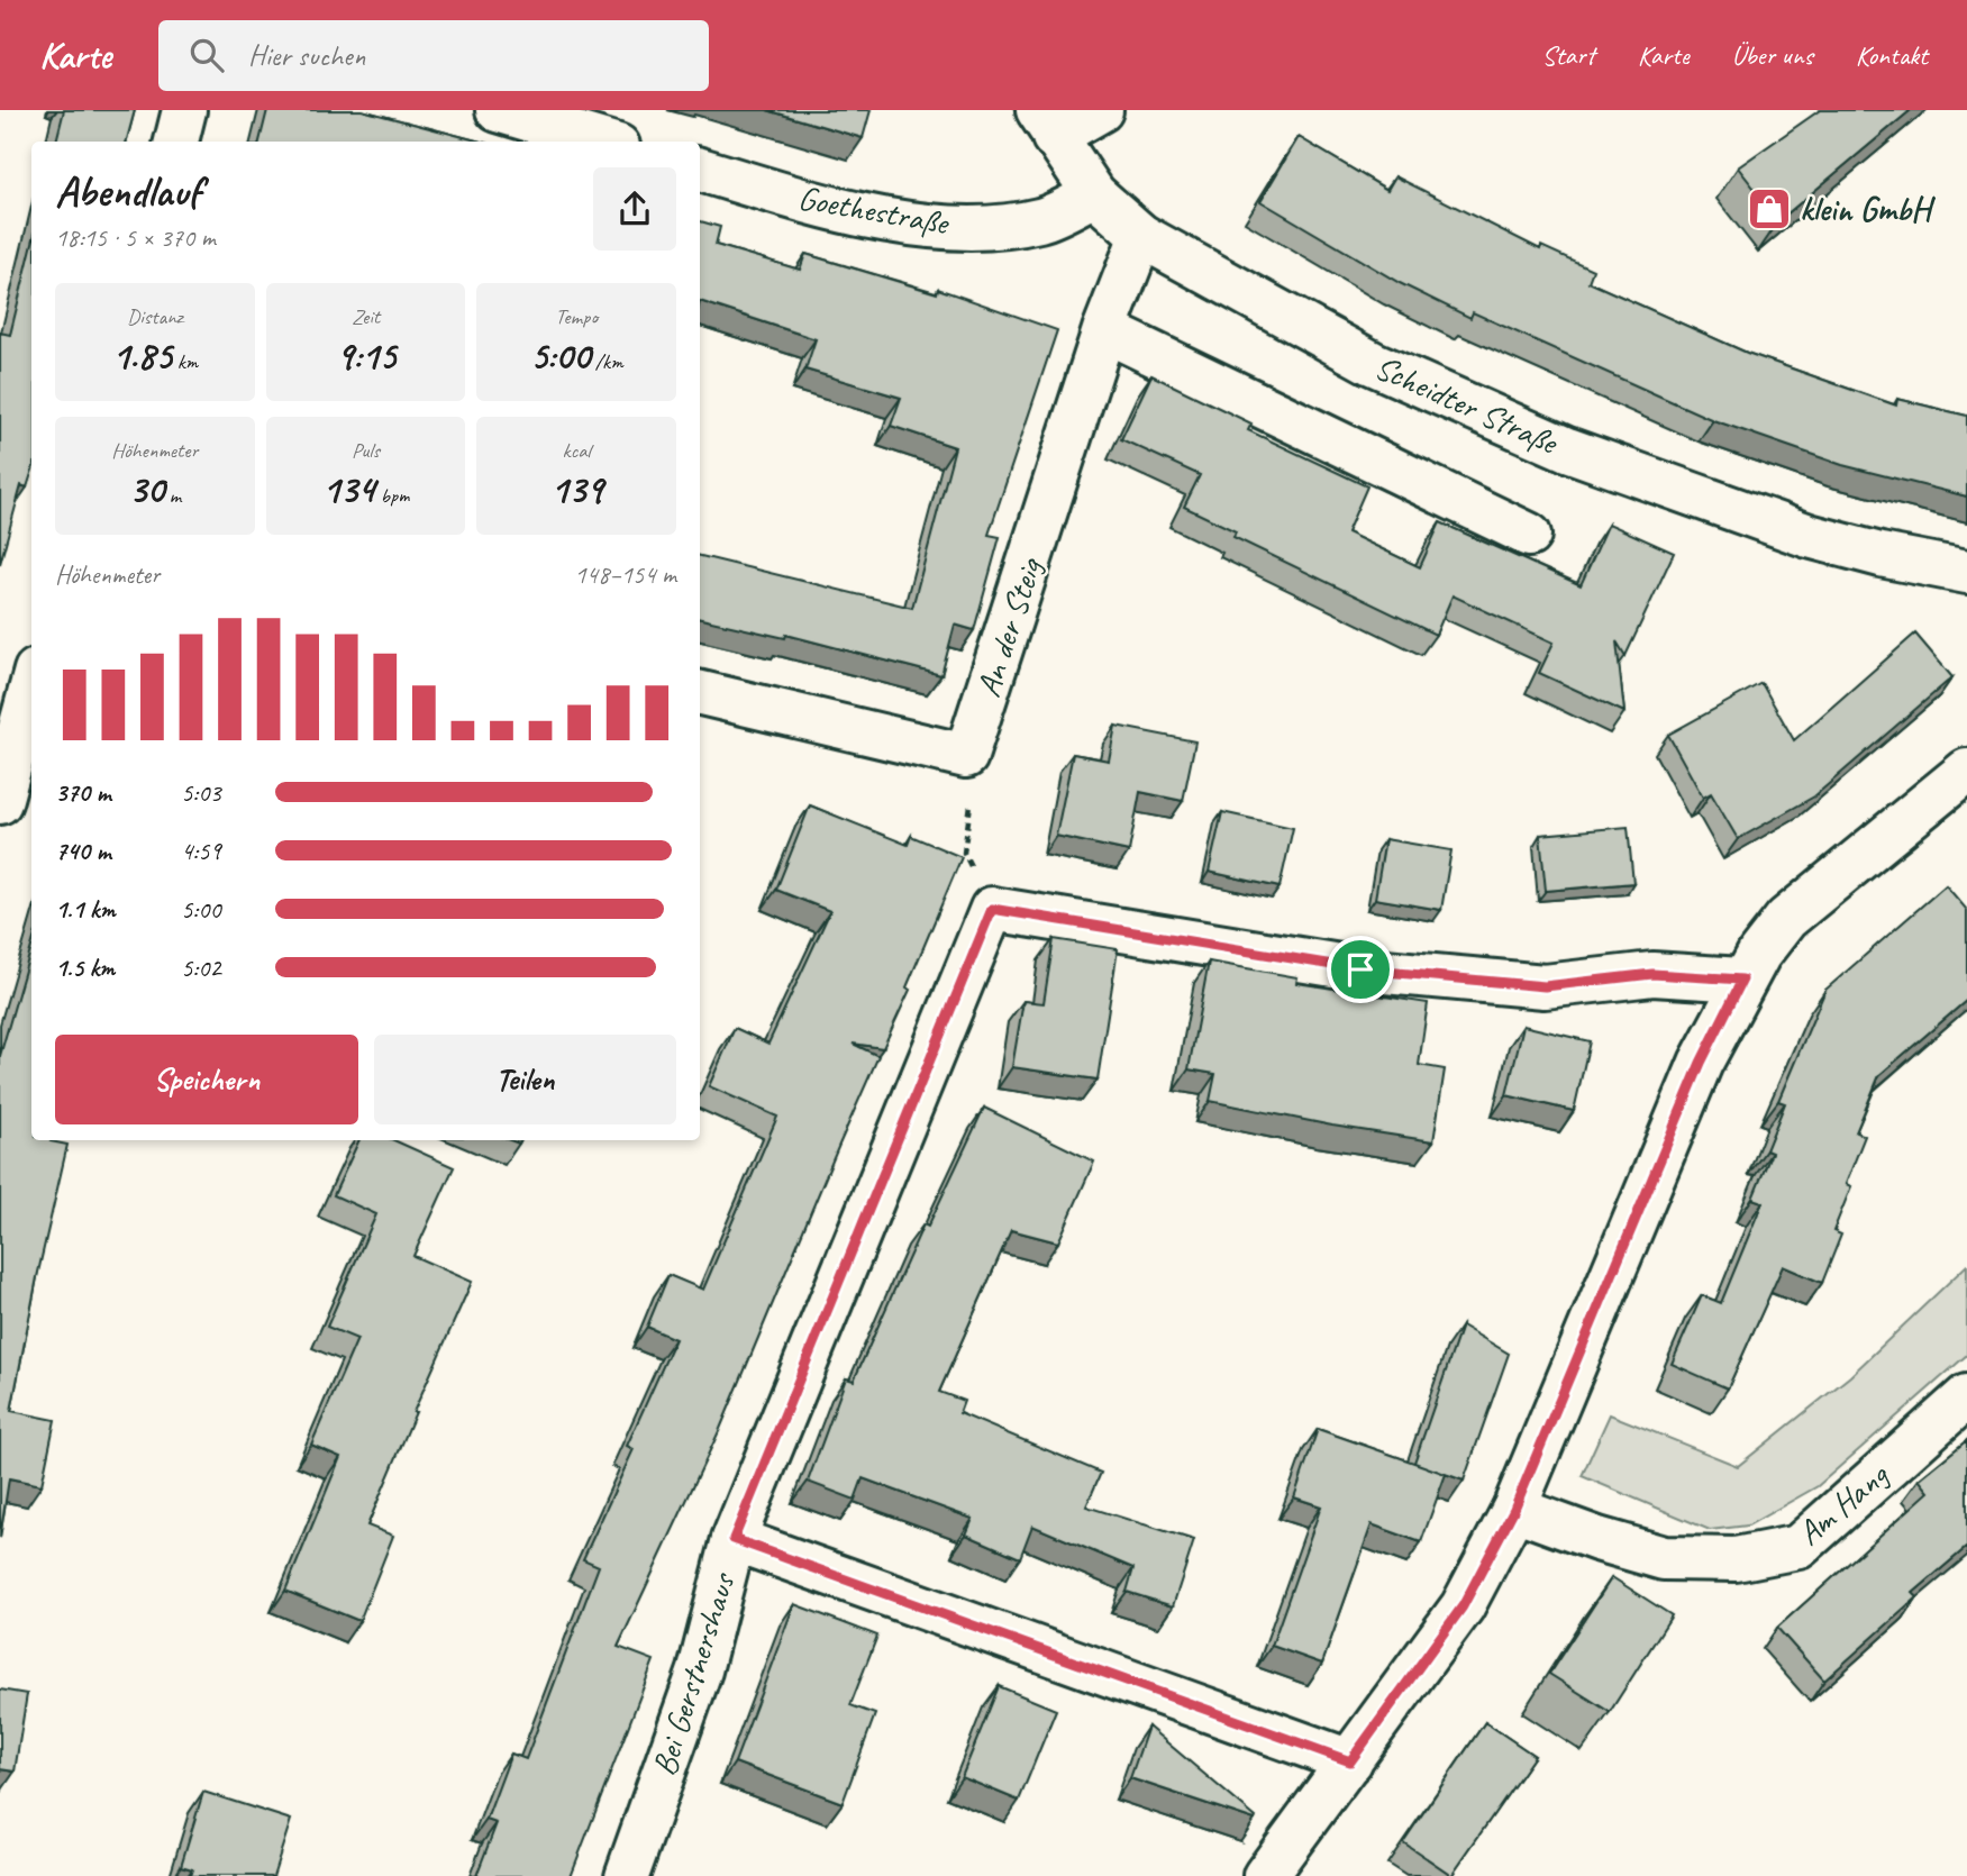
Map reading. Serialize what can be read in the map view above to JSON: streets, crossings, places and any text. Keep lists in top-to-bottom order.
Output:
{
  "streets": {
    "street": [
      "Goethestraße",
      "Scheidter Straße",
      "An der Steig",
      "Am Hang",
      "Bei Gerstnershaus"
    ]
  },
  "crossings": [
    ["Goethestraße", "Scheidter Straße"],
    ["Scheidter Straße", "An der Steig"]
  ],
  "places": {
    "shop": ["klein GmbH"]
  },
  "page": {
    "header": "Karte",
    "search": "Hier suchen",
    "nav": [
      "Start",
      "Karte",
      "Über uns",
      "Kontakt"
    ],
    "heading": ["Abendlauf", "18:15 · 5 × 370 m"],
    "stats": [
      ["Distanz", "1.85 km"],
      ["Zeit", "9:15"],
      ["Tempo", "5:00 /km"],
      ["Höhenmeter", "30 m"],
      ["Puls", "134 bpm"],
      ["kcal", "139"]
    ],
    "chart": ["Höhenmeter", "148–154 m"],
    "list": [
      {
        "name": "370 m",
        "note": "5:03"
      },
      {
        "name": "740 m",
        "note": "4:59"
      },
      {
        "name": "1.1 km",
        "note": "5:00"
      },
      {
        "name": "1.5 km",
        "note": "5:02"
      }
    ],
    "buttons": ["Speichern", "Teilen"]
  }
}
